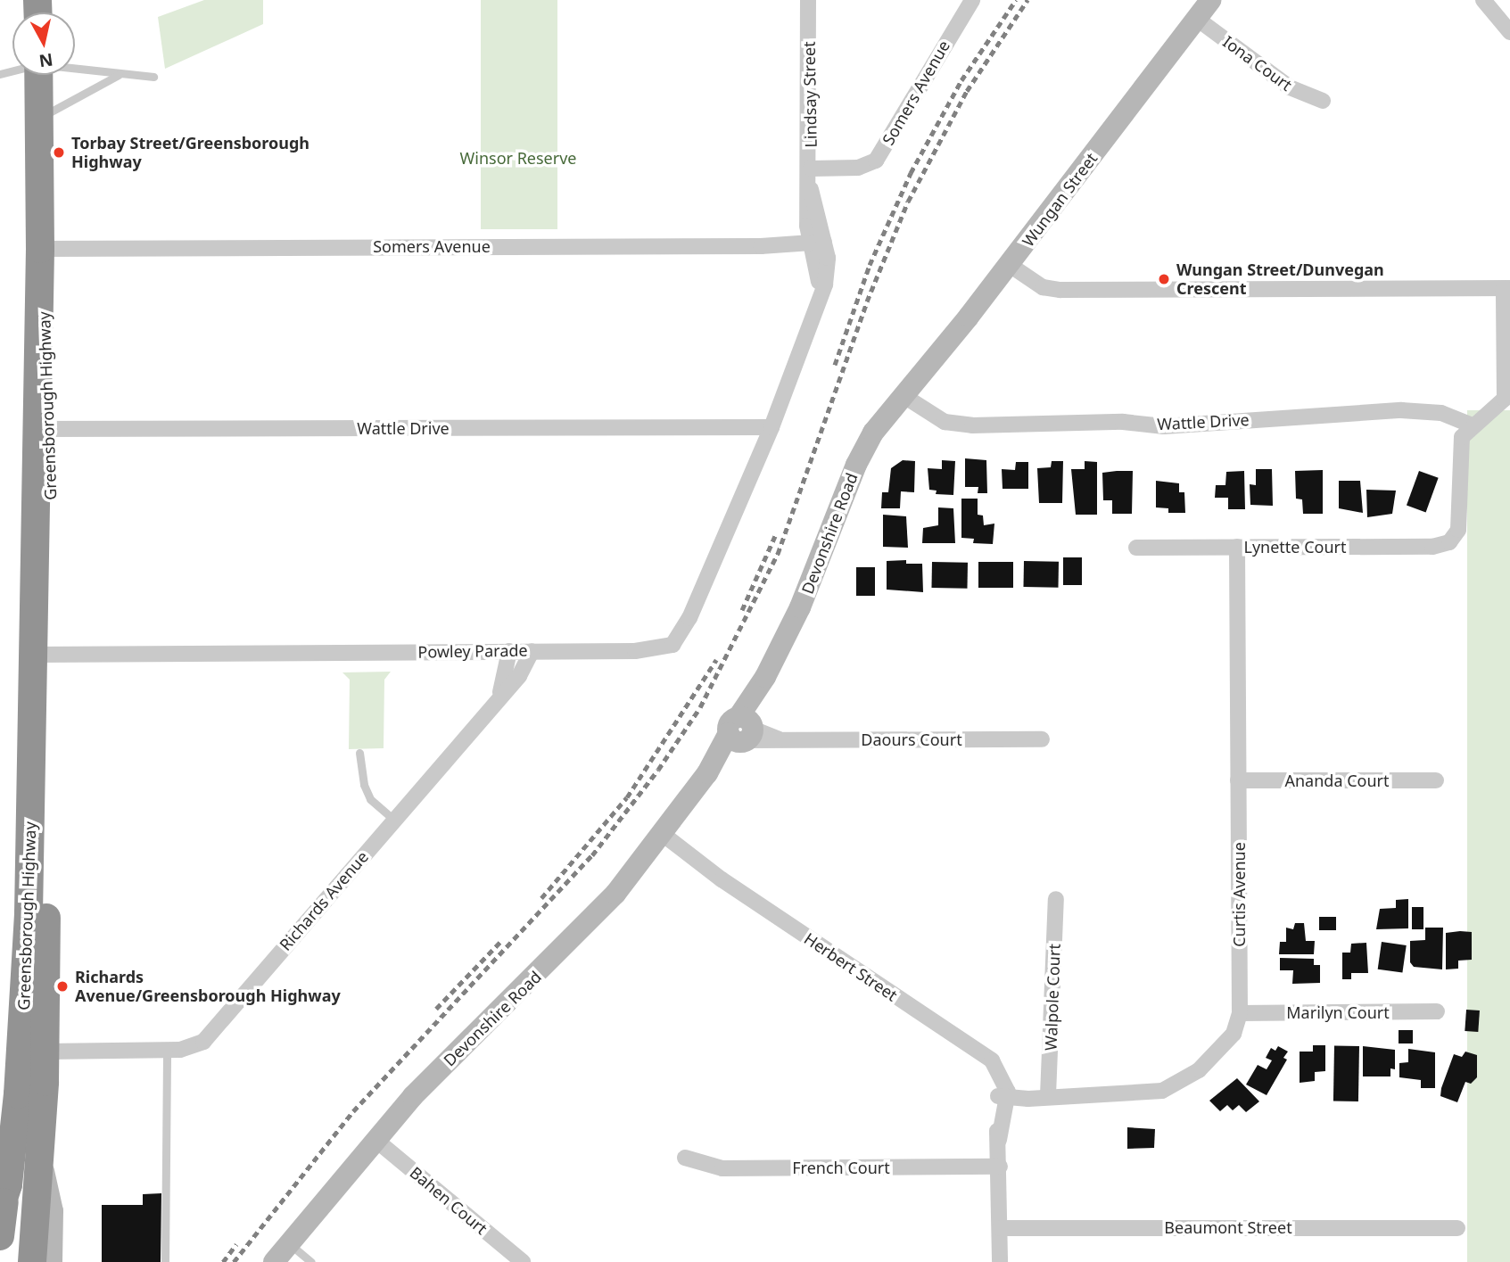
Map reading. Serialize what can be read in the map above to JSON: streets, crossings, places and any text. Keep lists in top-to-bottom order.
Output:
{
  "streets": {
    "highway": ["Greensborough Highway"],
    "street": [
      "Iona Court",
      "Somers Avenue",
      "Lindsay Street",
      "Wungan Street",
      "Wattle Drive",
      "Devonshire Road",
      "Lynette Court",
      "Powley Parade",
      "Daours Court",
      "Ananda Court",
      "Curtis Avenue",
      "Richards Avenue",
      "Herbert Street",
      "Walpole Court",
      "Marilyn Court",
      "French Court",
      "Bahen Court",
      "Beaumont Street"
    ]
  },
  "crossings": [
    ["Iona Court", "Wungan Street"],
    ["Somers Avenue", "Lindsay Street"],
    ["Somers Avenue", "Greensborough Highway"],
    ["Lindsay Street", "Wattle Drive"],
    ["Lindsay Street", "Powley Parade"],
    ["Wungan Street", "Wattle Drive"],
    ["Wungan Street", "Devonshire Road"],
    ["Greensborough Highway", "Wattle Drive"],
    ["Greensborough Highway", "Powley Parade"],
    ["Greensborough Highway", "Richards Avenue"],
    ["Wattle Drive", "Devonshire Road"],
    ["Wattle Drive", "Lynette Court"],
    ["Wattle Drive", "Powley Parade"],
    ["Devonshire Road", "Daours Court"],
    ["Devonshire Road", "Herbert Street"],
    ["Devonshire Road", "Bahen Court"],
    ["Lynette Court", "Curtis Avenue"],
    ["Powley Parade", "Richards Avenue"],
    ["Ananda Court", "Curtis Avenue"],
    ["Curtis Avenue", "Herbert Street"],
    ["Curtis Avenue", "Walpole Court"],
    ["Curtis Avenue", "Marilyn Court"]
  ],
  "parks": ["Winsor Reserve"],
  "places": ["Torbay Street/Greensborough Highway", "Wungan Street/Dunvegan Crescent", "Richards Avenue/Greensborough Highway"],
  "north": "bottom"
}
